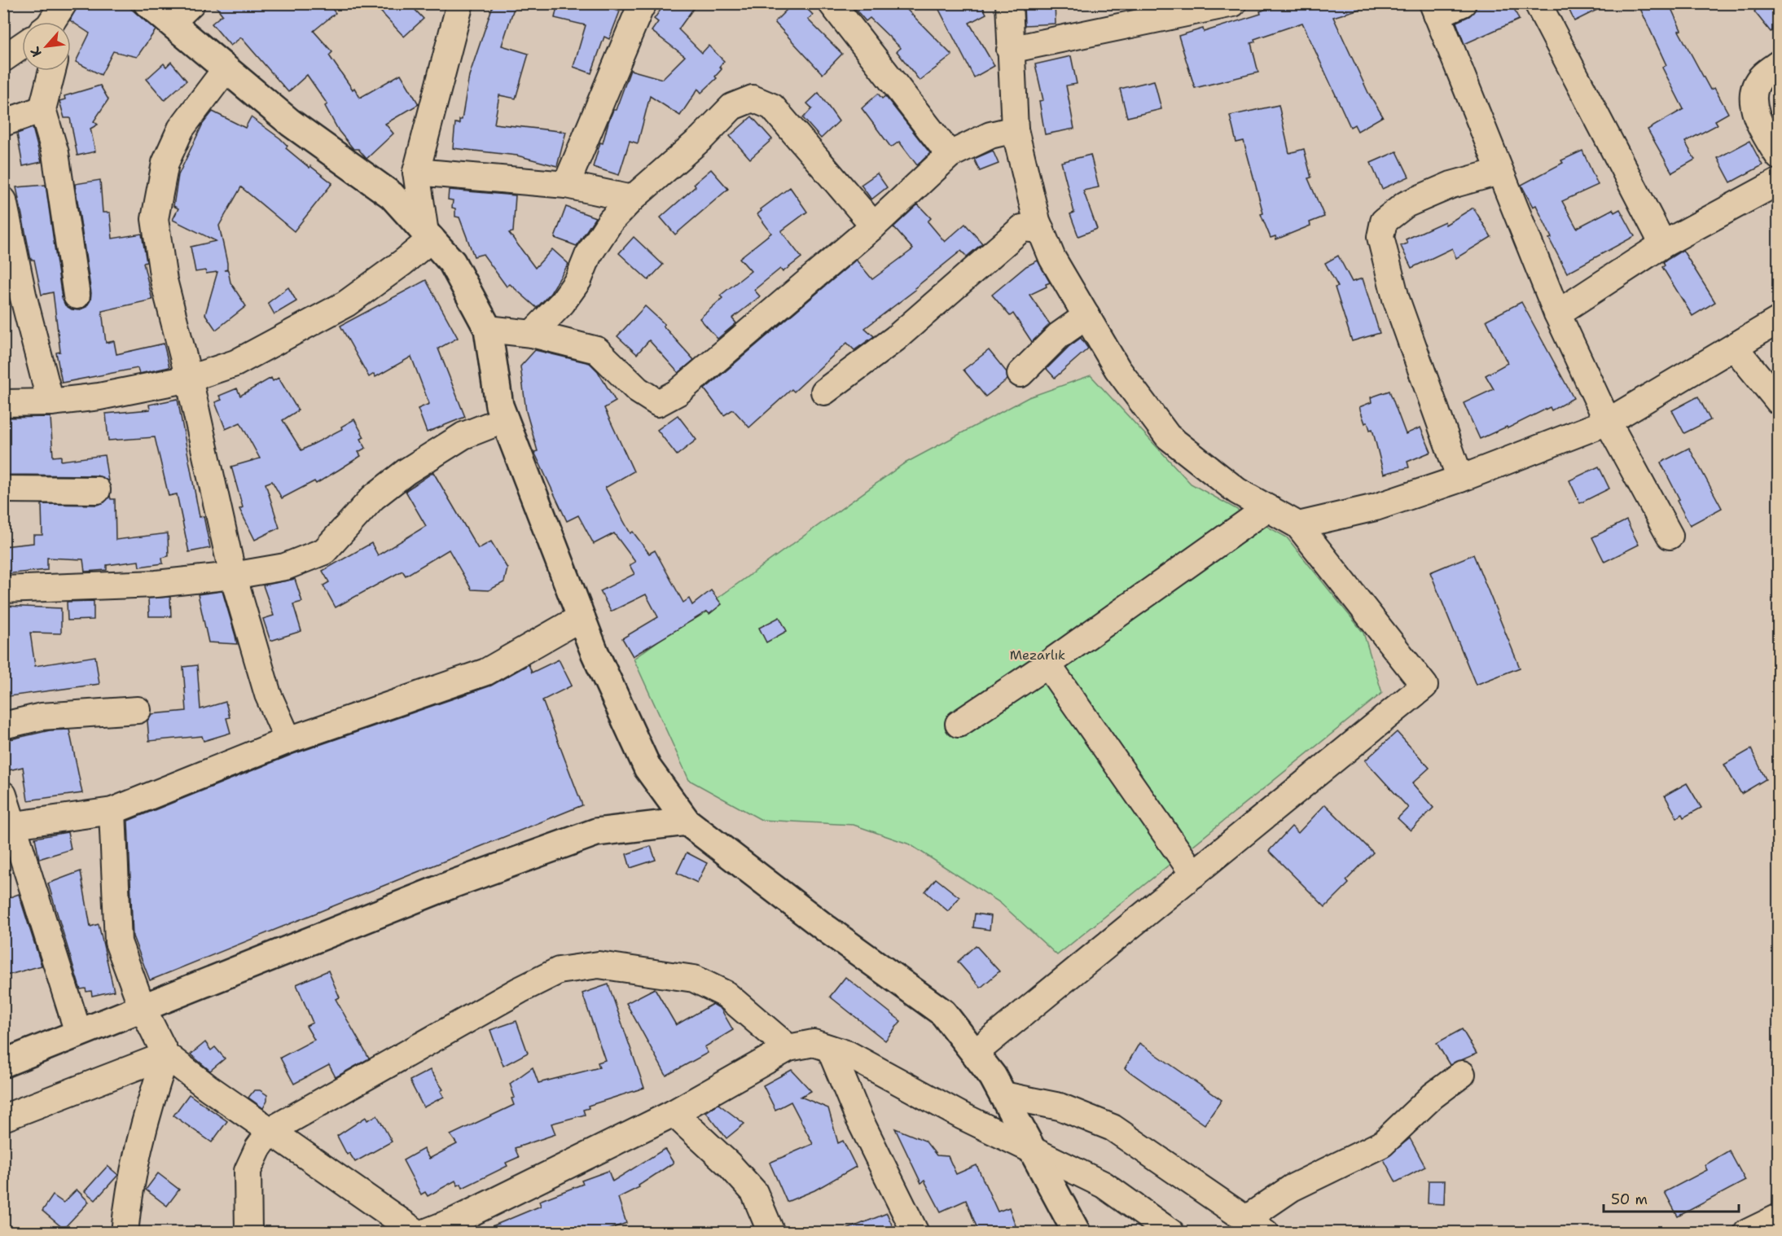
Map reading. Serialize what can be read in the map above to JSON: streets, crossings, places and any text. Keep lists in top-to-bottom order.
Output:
{
  "parks": ["Mezarlık"],
  "scale_bar": "50 m",
  "north": "bottom left"
}
